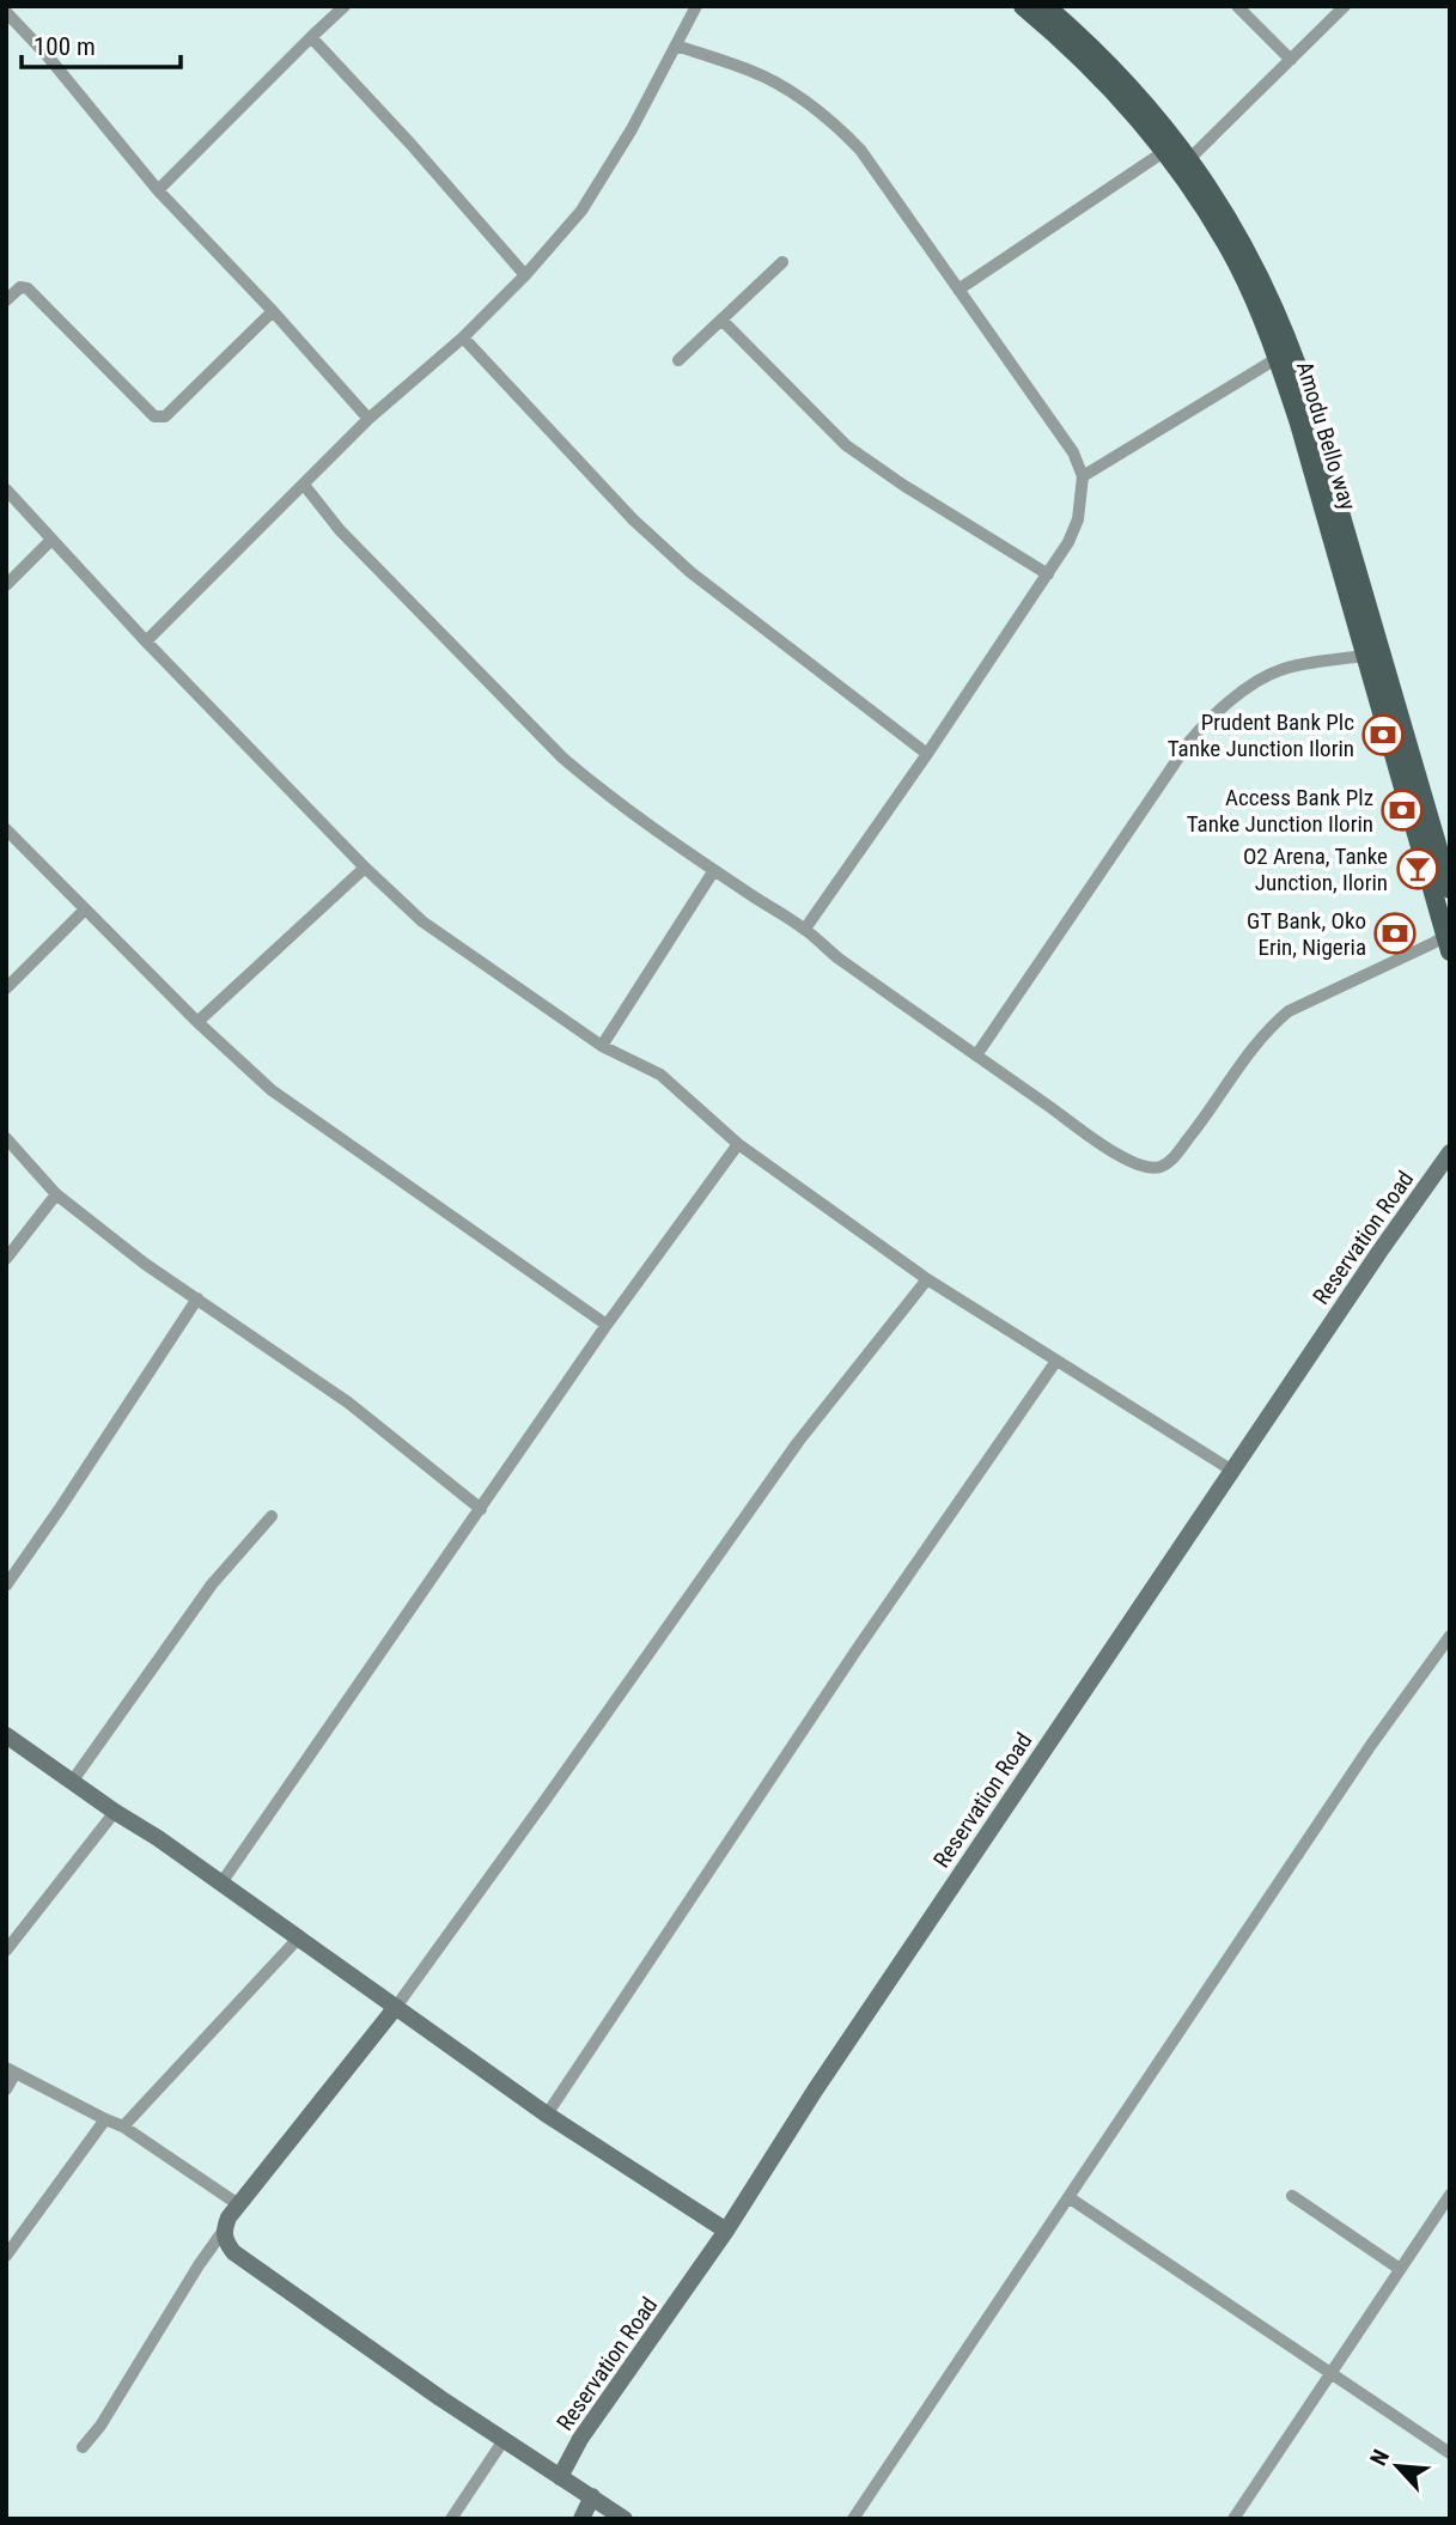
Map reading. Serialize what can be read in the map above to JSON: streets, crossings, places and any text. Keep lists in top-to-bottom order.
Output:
{
  "streets": {
    "main road": ["Amodu Bello way"],
    "street": ["Reservation Road"]
  },
  "places": {
    "bank": ["Prudent Bank Plc Tanke Junction Ilorin", "Access Bank Plz Tanke Junction Ilorin", "GT Bank, Oko Erin, Nigeria"],
    "bar": ["O2 Arena, Tanke Junction, Ilorin"]
  },
  "scale_bar": "100 m",
  "north": "top left"
}
